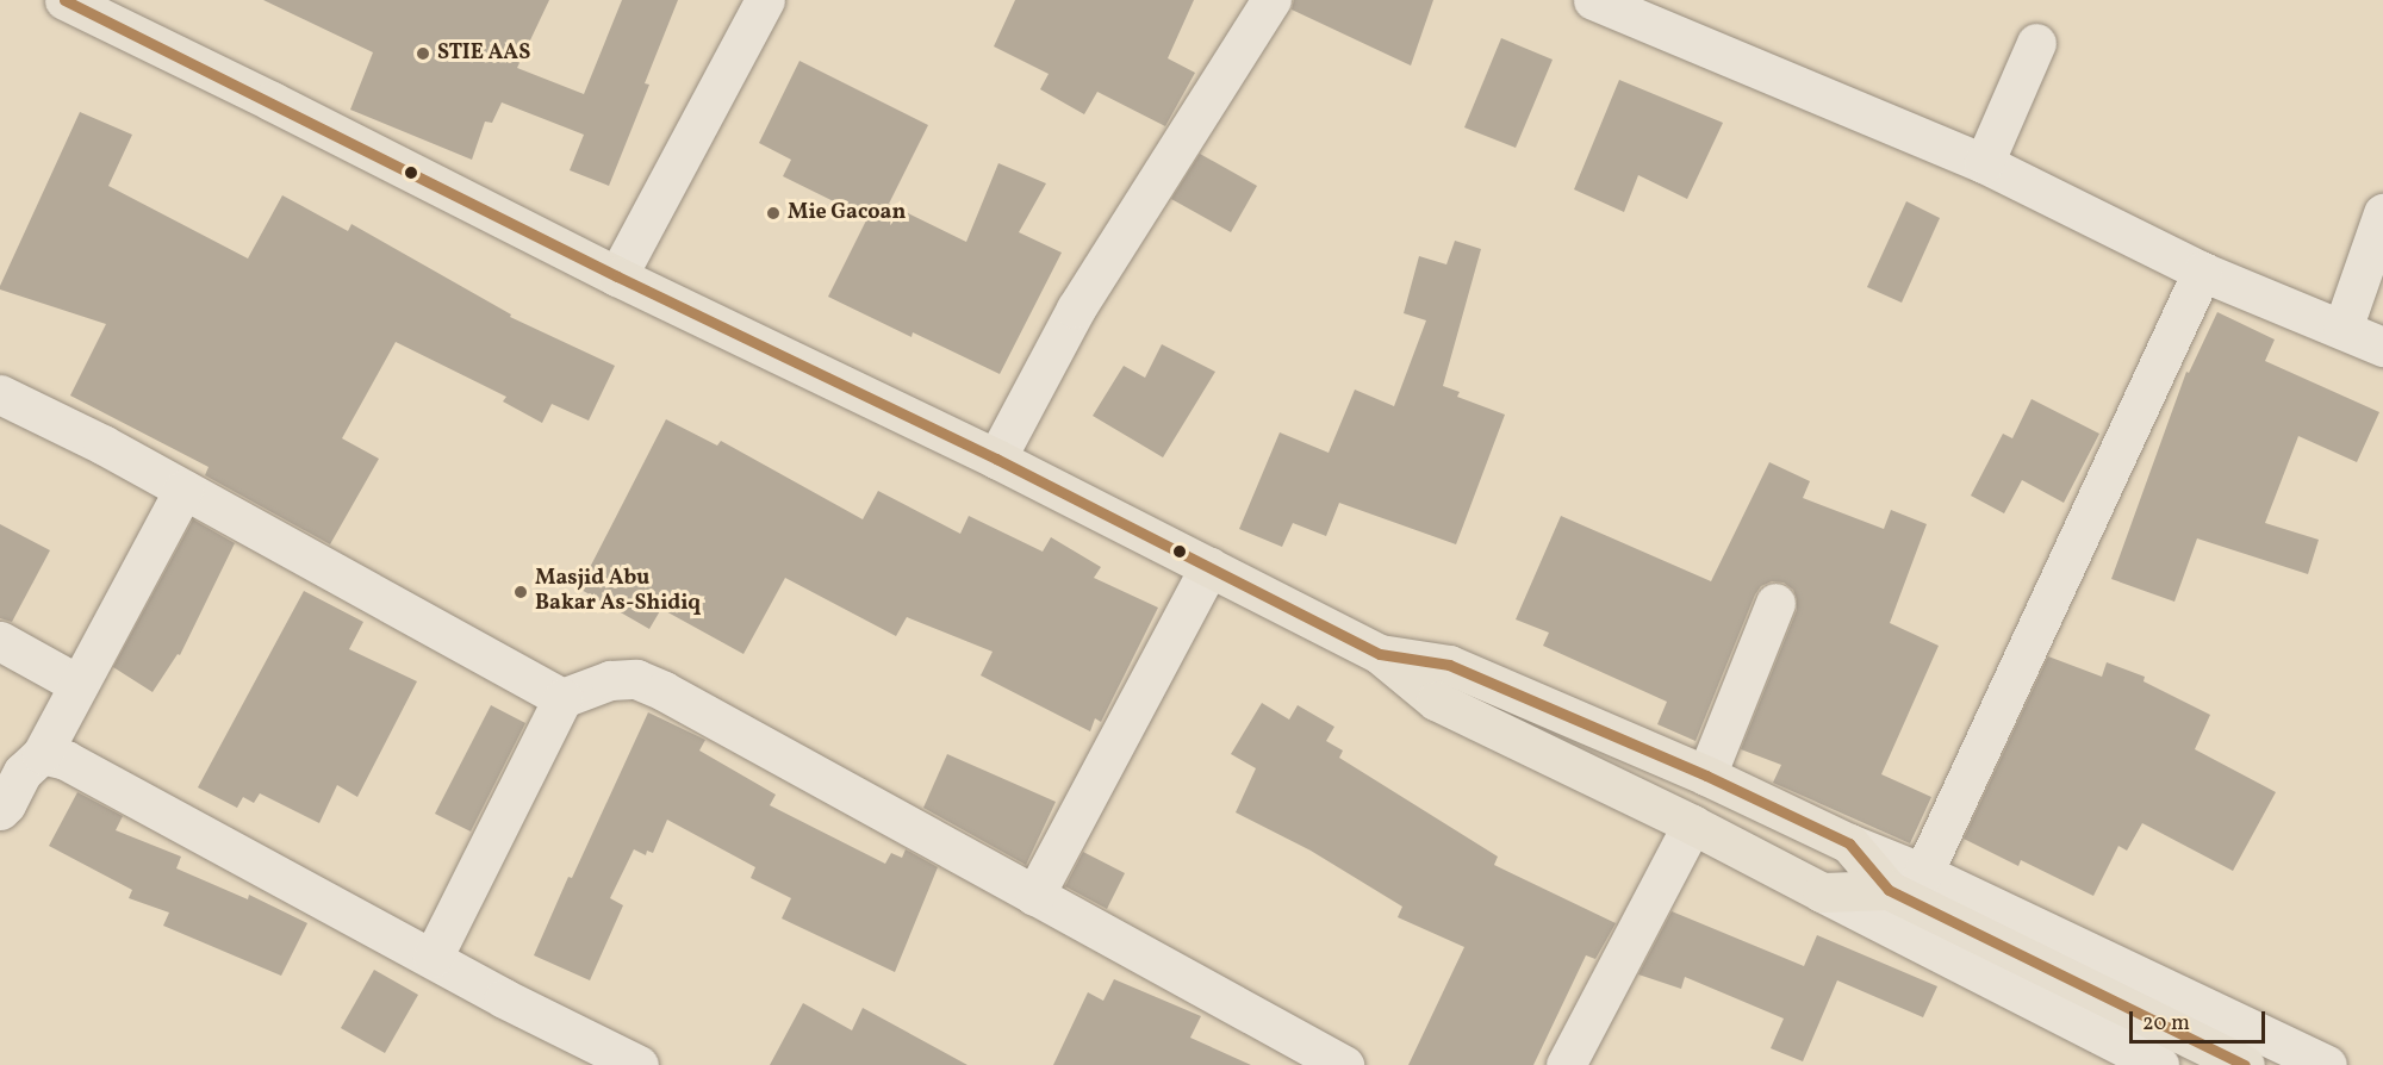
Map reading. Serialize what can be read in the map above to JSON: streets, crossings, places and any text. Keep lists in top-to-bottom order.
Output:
{
  "places": ["STIE AAS", "Mie Gacoan", "Masjid Abu Bakar As-Shidiq"],
  "scale_bar": "20 m"
}
